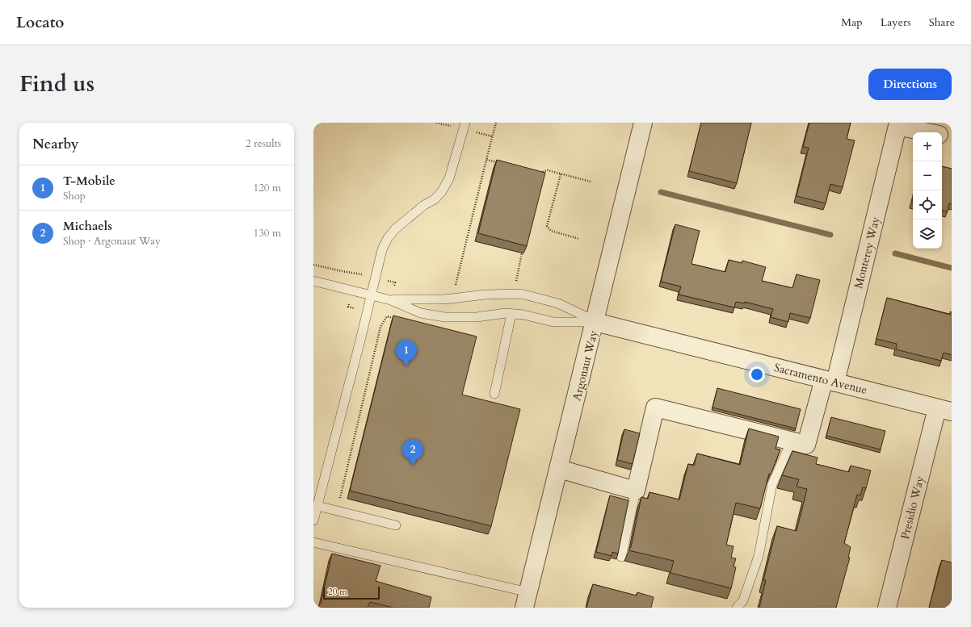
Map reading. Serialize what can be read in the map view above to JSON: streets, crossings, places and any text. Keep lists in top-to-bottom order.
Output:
{
  "streets": {
    "street": [
      "Monterey Way",
      "Argonaut Way",
      "Sacramento Avenue",
      "Presidio Way"
    ]
  },
  "crossings": [
    ["Monterey Way", "Sacramento Avenue"],
    ["Argonaut Way", "Sacramento Avenue"],
    ["Sacramento Avenue", "Presidio Way"]
  ],
  "scale_bar": "20 m",
  "page": {
    "header": "Locato",
    "nav": ["Map", "Layers", "Share"],
    "title": "Find us",
    "buttons": "Directions",
    "heading": ["Nearby", "2 results"],
    "map_buttons": ["+", "−"],
    "list": [
      {
        "mark": "1",
        "name": "T-Mobile",
        "note": "Shop",
        "value": "120 m"
      },
      {
        "mark": "2",
        "name": "Michaels",
        "note": "Shop · Argonaut Way",
        "value": "130 m"
      }
    ],
    "pins": ["1", "2"],
    "scale": "20 m"
  }
}
